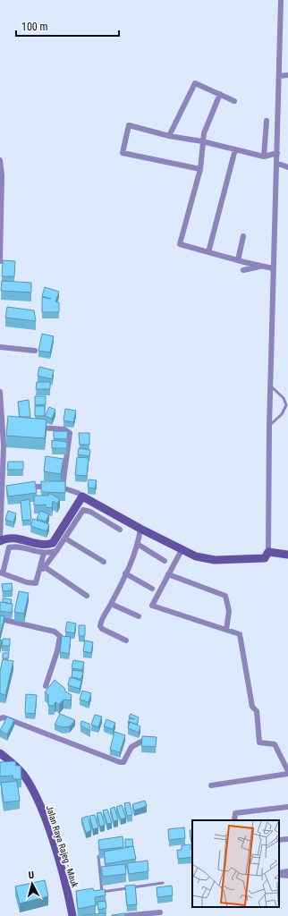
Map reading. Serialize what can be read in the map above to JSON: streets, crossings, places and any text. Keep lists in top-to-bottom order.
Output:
{
  "streets": {
    "street": ["Jalan Raya Rajeg - Mauk"]
  },
  "scale_bar": "100 m",
  "north": "top"
}
